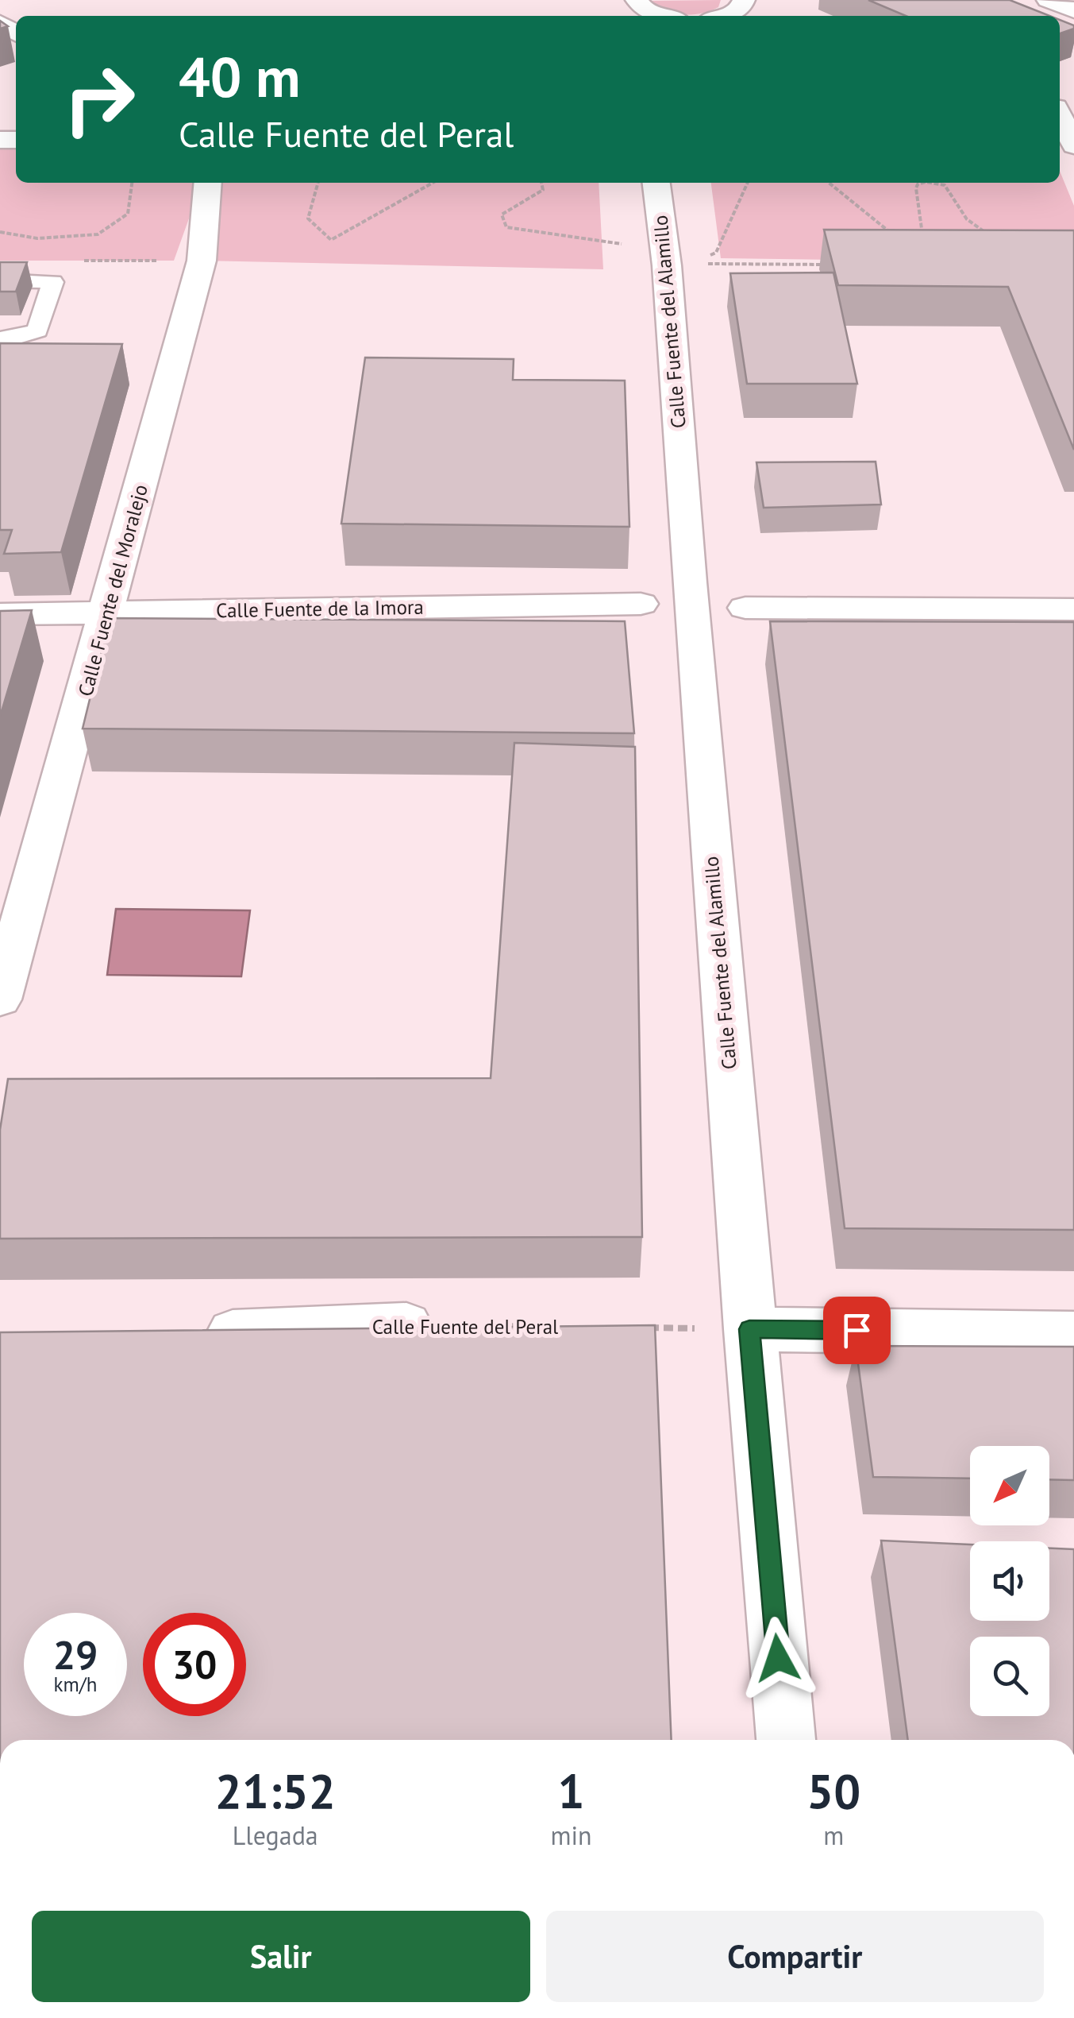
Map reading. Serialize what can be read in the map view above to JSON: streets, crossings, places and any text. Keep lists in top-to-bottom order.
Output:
{
  "streets": {
    "street": [
      "Calle Fuente del Alamillo",
      "Calle Fuente del Moralejo",
      "Calle Fuente de la Imora",
      "Calle Fuente del Peral"
    ]
  },
  "crossings": [
    ["Calle Fuente del Moralejo", "Calle Fuente de la Imora"]
  ],
  "north": "bottom left",
  "page": {
    "turn": ["40 m", "Calle Fuente del Peral"],
    "speed": "29 km/h",
    "limit": "30",
    "eta": [
      "21:52",
      "Llegada",
      "1",
      "min",
      "50",
      "m"
    ],
    "buttons": ["Salir", "Compartir"]
  }
}
